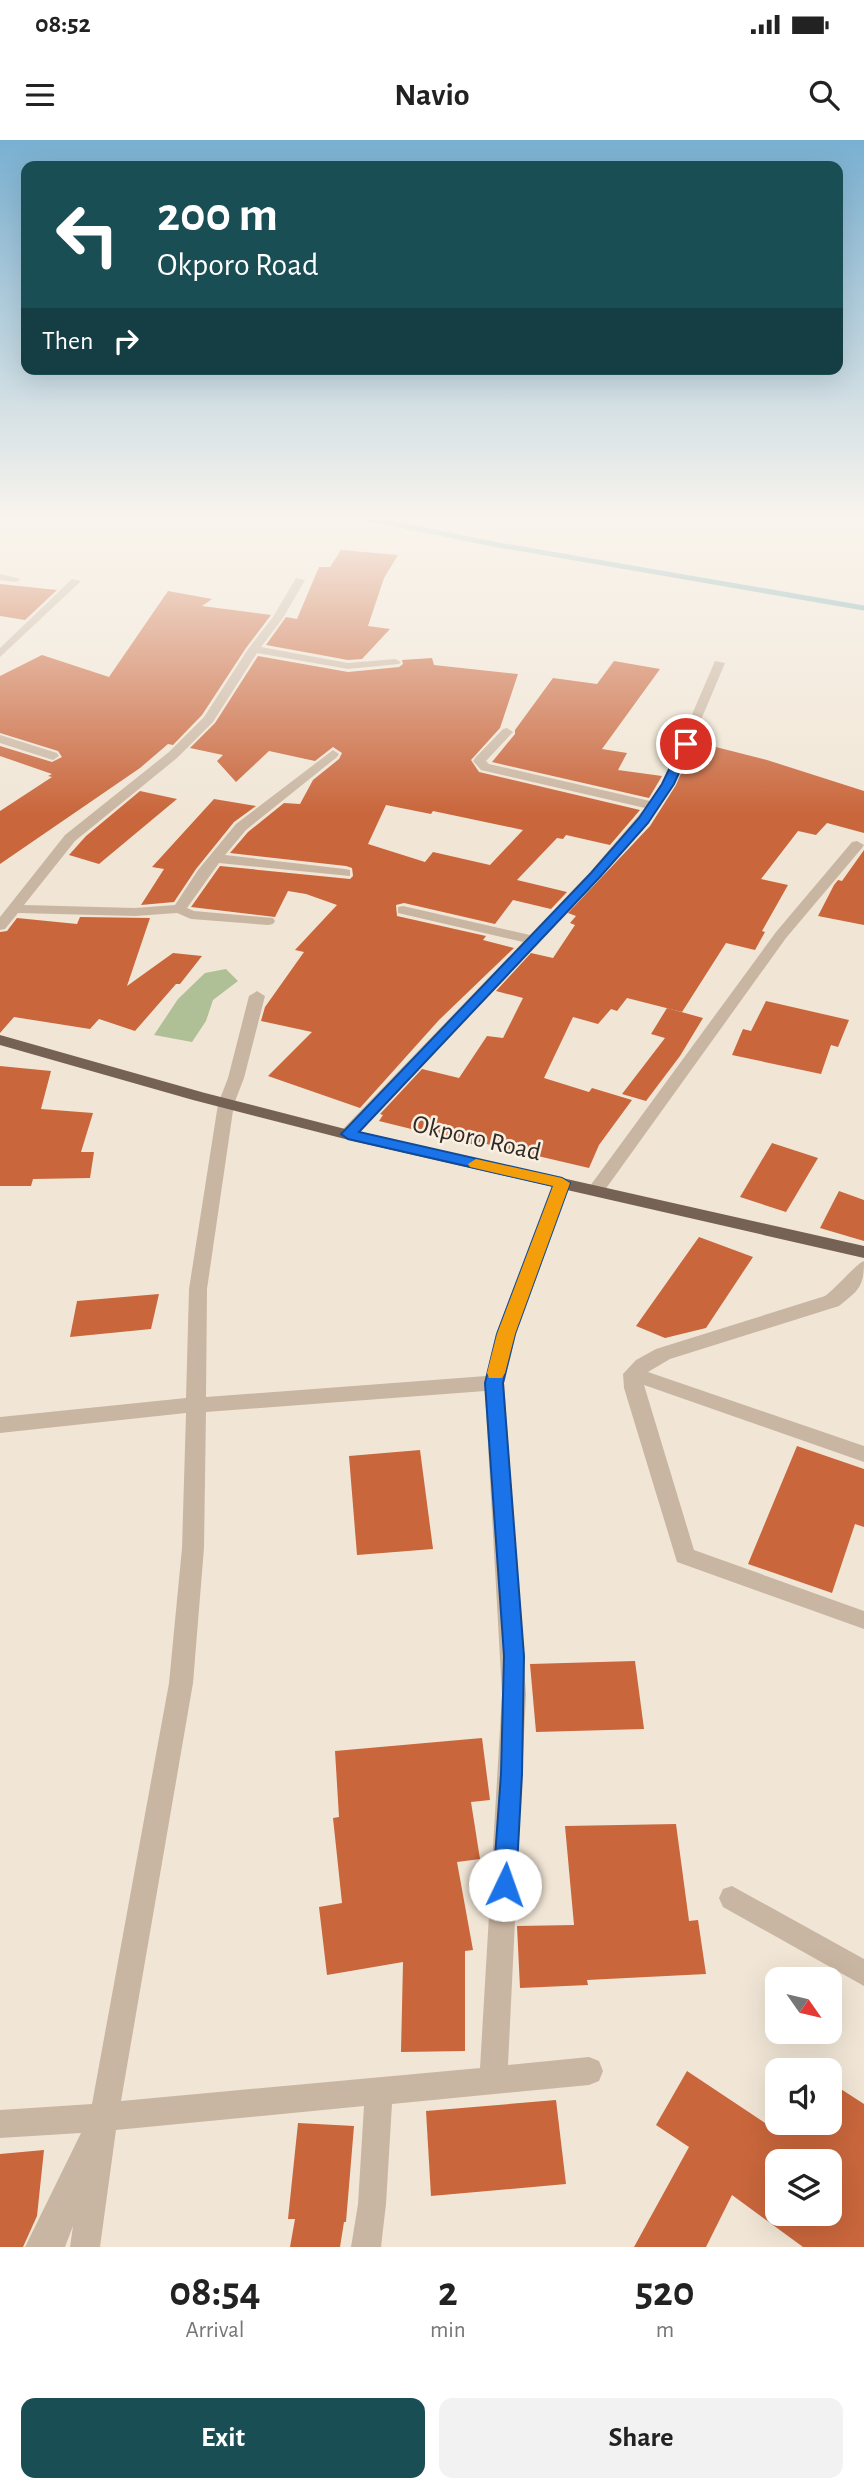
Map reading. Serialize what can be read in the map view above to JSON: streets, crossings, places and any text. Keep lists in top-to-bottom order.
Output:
{
  "streets": {
    "main road": ["Okporo Road"]
  },
  "north": "bottom right",
  "page": {
    "status": "08:52",
    "header": "Navio",
    "turn": ["200 m", "Okporo Road"],
    "then": "Then",
    "eta": [
      "08:54",
      "Arrival",
      "2",
      "min",
      "520",
      "m"
    ],
    "buttons": ["Exit", "Share"]
  }
}
